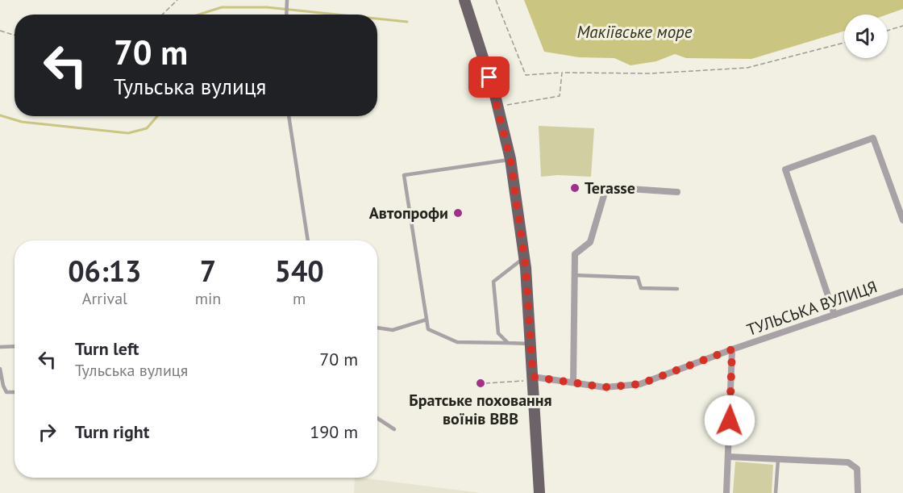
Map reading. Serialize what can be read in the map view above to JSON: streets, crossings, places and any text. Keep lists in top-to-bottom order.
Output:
{
  "streets": {
    "street": ["ТУЛЬСЬКА ВУЛИЦЯ"]
  },
  "water": ["Макіївське море"],
  "places": ["Terasse", "Автопрофи", "Братське поховання воїнів ВВВ"],
  "page": {
    "turn": ["70 m", "Тульська вулиця"],
    "eta": [
      "06:13",
      "Arrival",
      "7",
      "min",
      "540",
      "m"
    ],
    "list": [
      {
        "name": "Turn left",
        "note": "Тульська вулиця",
        "value": "70 m"
      },
      {
        "name": "Turn right",
        "value": "190 m"
      }
    ]
  }
}
